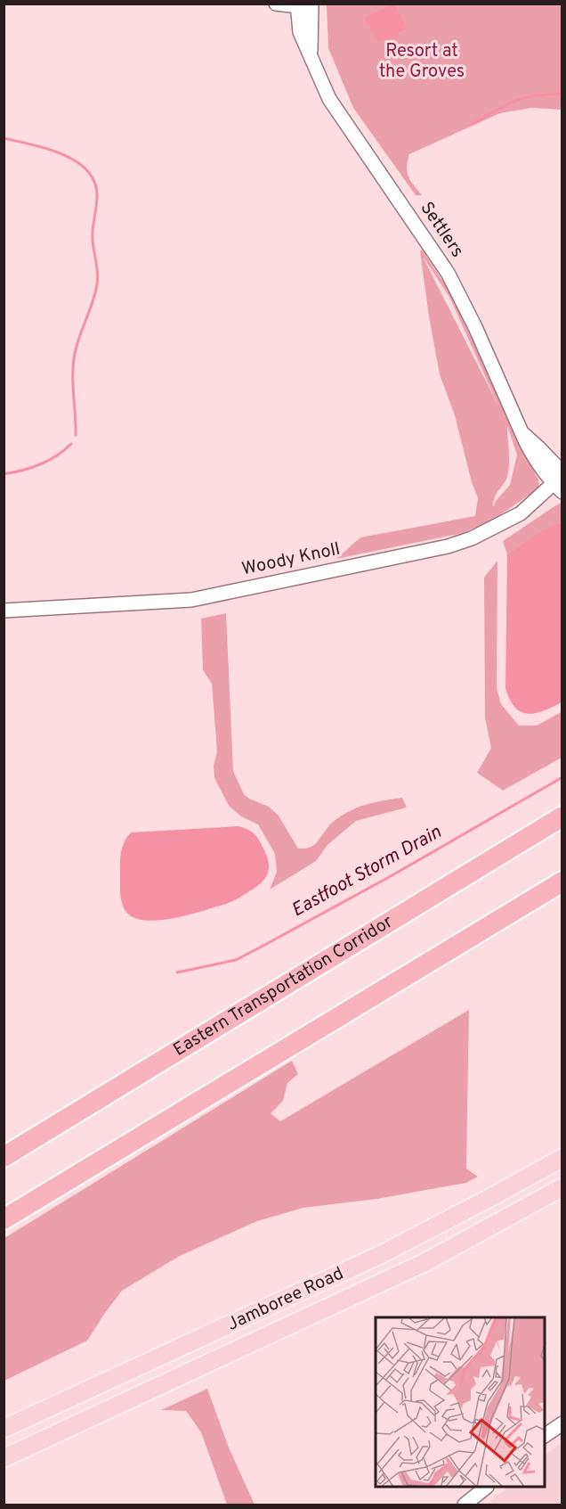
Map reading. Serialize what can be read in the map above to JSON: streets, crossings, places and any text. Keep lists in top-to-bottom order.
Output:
{
  "streets": {
    "highway": ["Eastern Transportation Corridor"],
    "main road": ["Jamboree Road"],
    "street": ["Settlers", "Woody Knoll"]
  },
  "crossings": [
    ["Settlers", "Woody Knoll"]
  ],
  "water": ["Eastfoot Storm Drain"],
  "parks": ["Resort at the Groves"]
}
